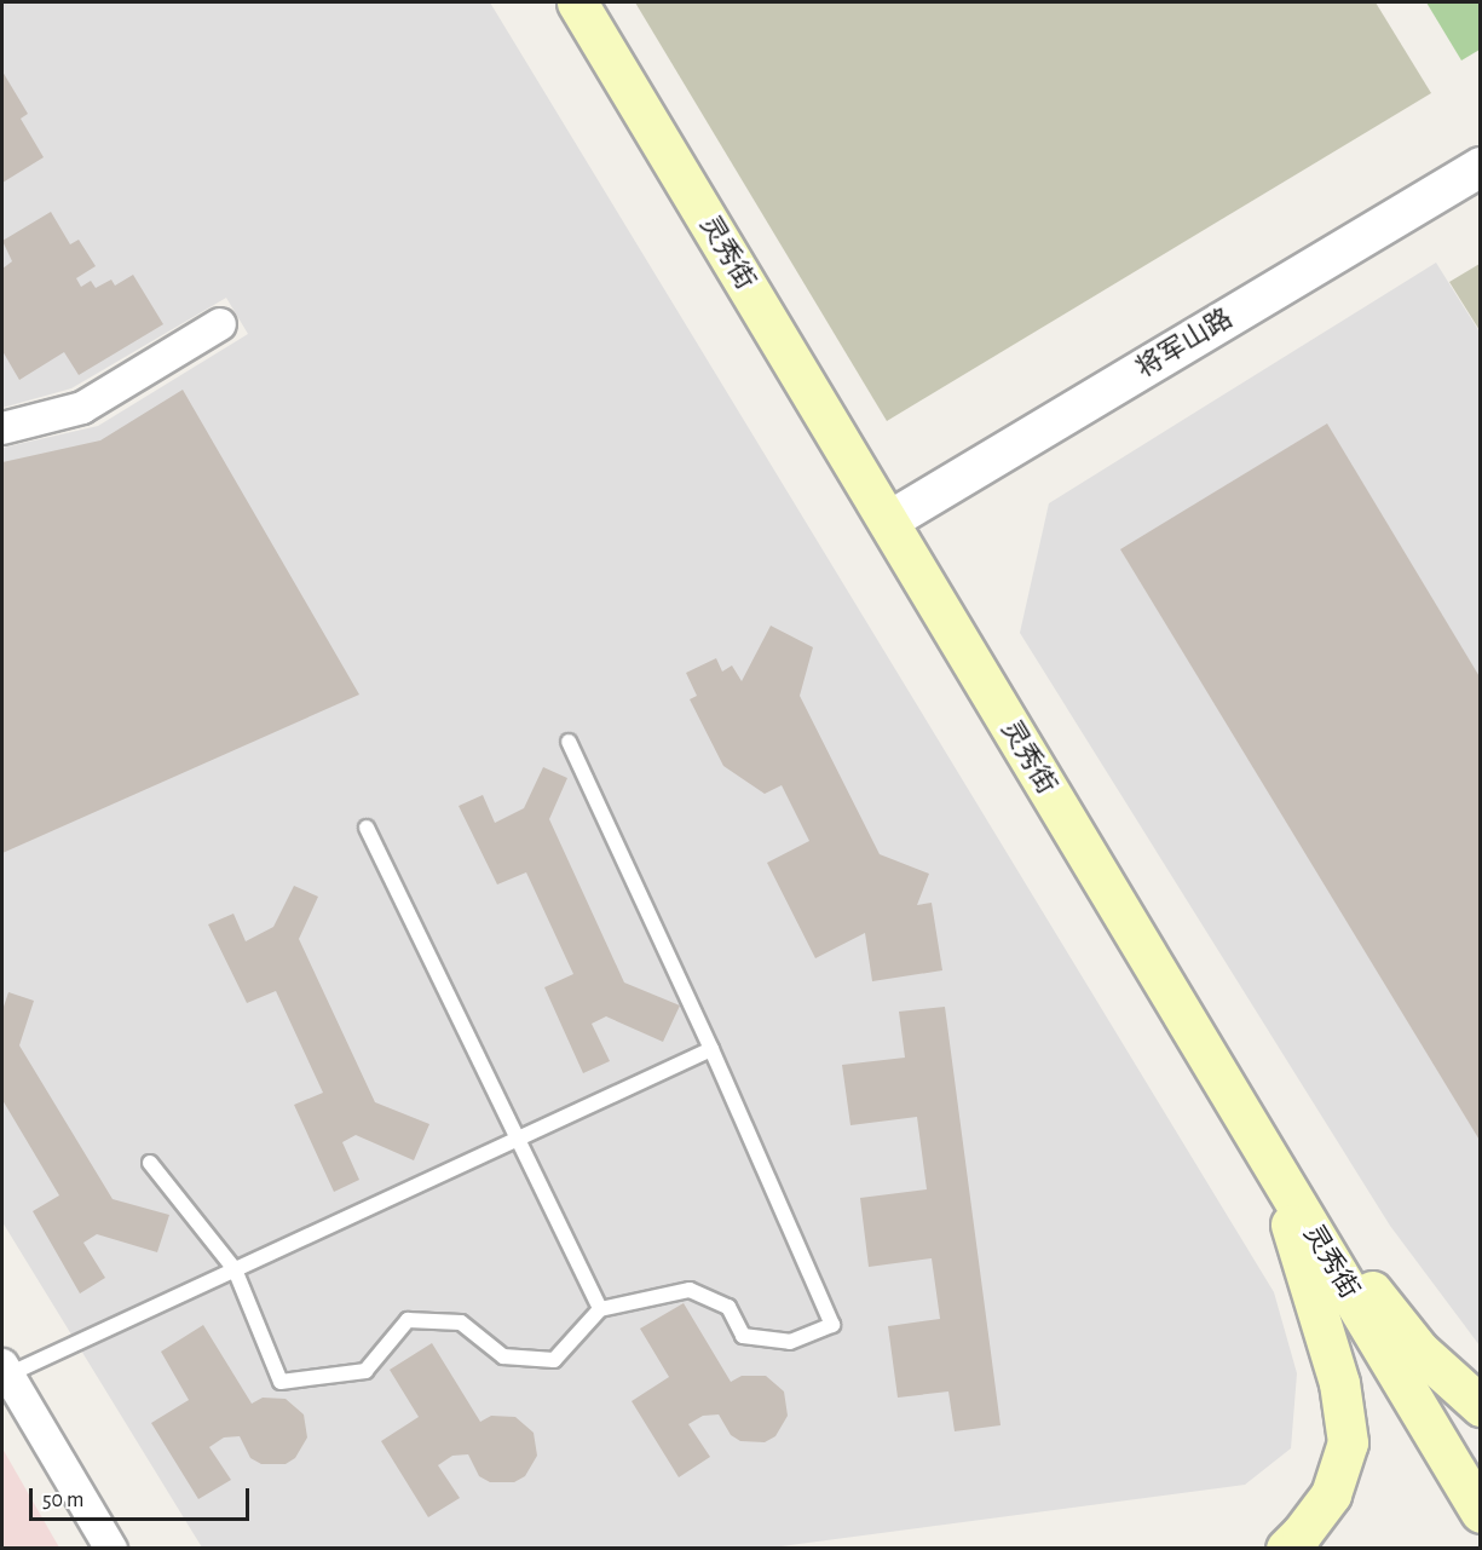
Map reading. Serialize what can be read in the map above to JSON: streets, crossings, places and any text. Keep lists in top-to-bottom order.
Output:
{
  "streets": {
    "main road": ["灵秀街"],
    "street": ["将军山路"]
  },
  "crossings": [
    ["灵秀街", "将军山路"]
  ],
  "scale_bar": "50 m"
}
